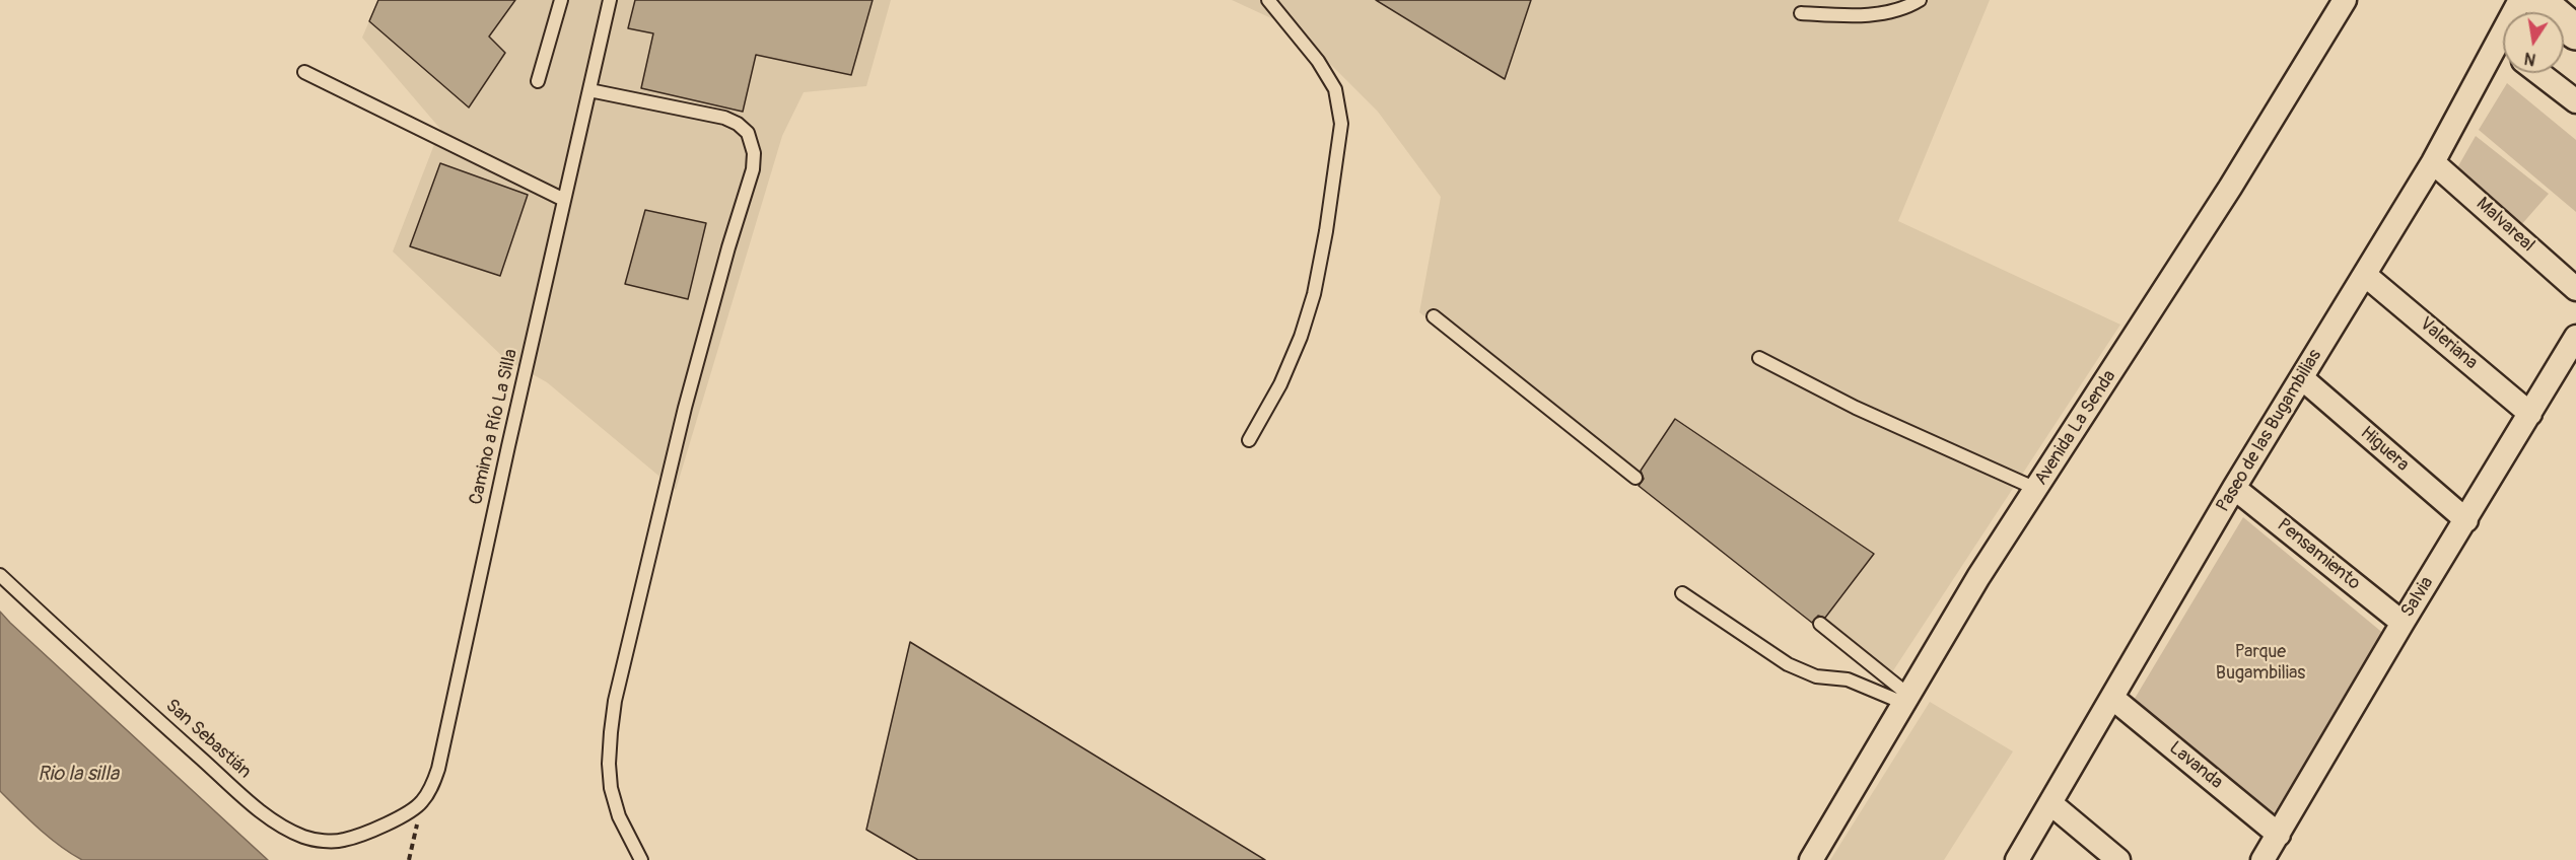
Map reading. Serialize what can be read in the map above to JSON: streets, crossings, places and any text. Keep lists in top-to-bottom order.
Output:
{
  "streets": {
    "street": [
      "Malvareal",
      "Valeriana",
      "Avenida La Senda",
      "Paseo de las Bugambilias",
      "Higuera",
      "Pensamiento",
      "Salvia",
      "Lavanda"
    ],
    "lane": ["Camino a Río La Silla", "San Sebastián"]
  },
  "crossings": [
    ["Malvareal", "Paseo de las Bugambilias"],
    ["Valeriana", "Paseo de las Bugambilias"],
    ["Valeriana", "Salvia"],
    ["Camino a Río La Silla", "San Sebastián"],
    ["Paseo de las Bugambilias", "Higuera"],
    ["Paseo de las Bugambilias", "Pensamiento"],
    ["Paseo de las Bugambilias", "Lavanda"],
    ["Higuera", "Salvia"],
    ["Pensamiento", "Salvia"],
    ["Salvia", "Lavanda"]
  ],
  "water": ["Rio la silla"],
  "parks": ["Parque Bugambilias"],
  "north": "bottom"
}
